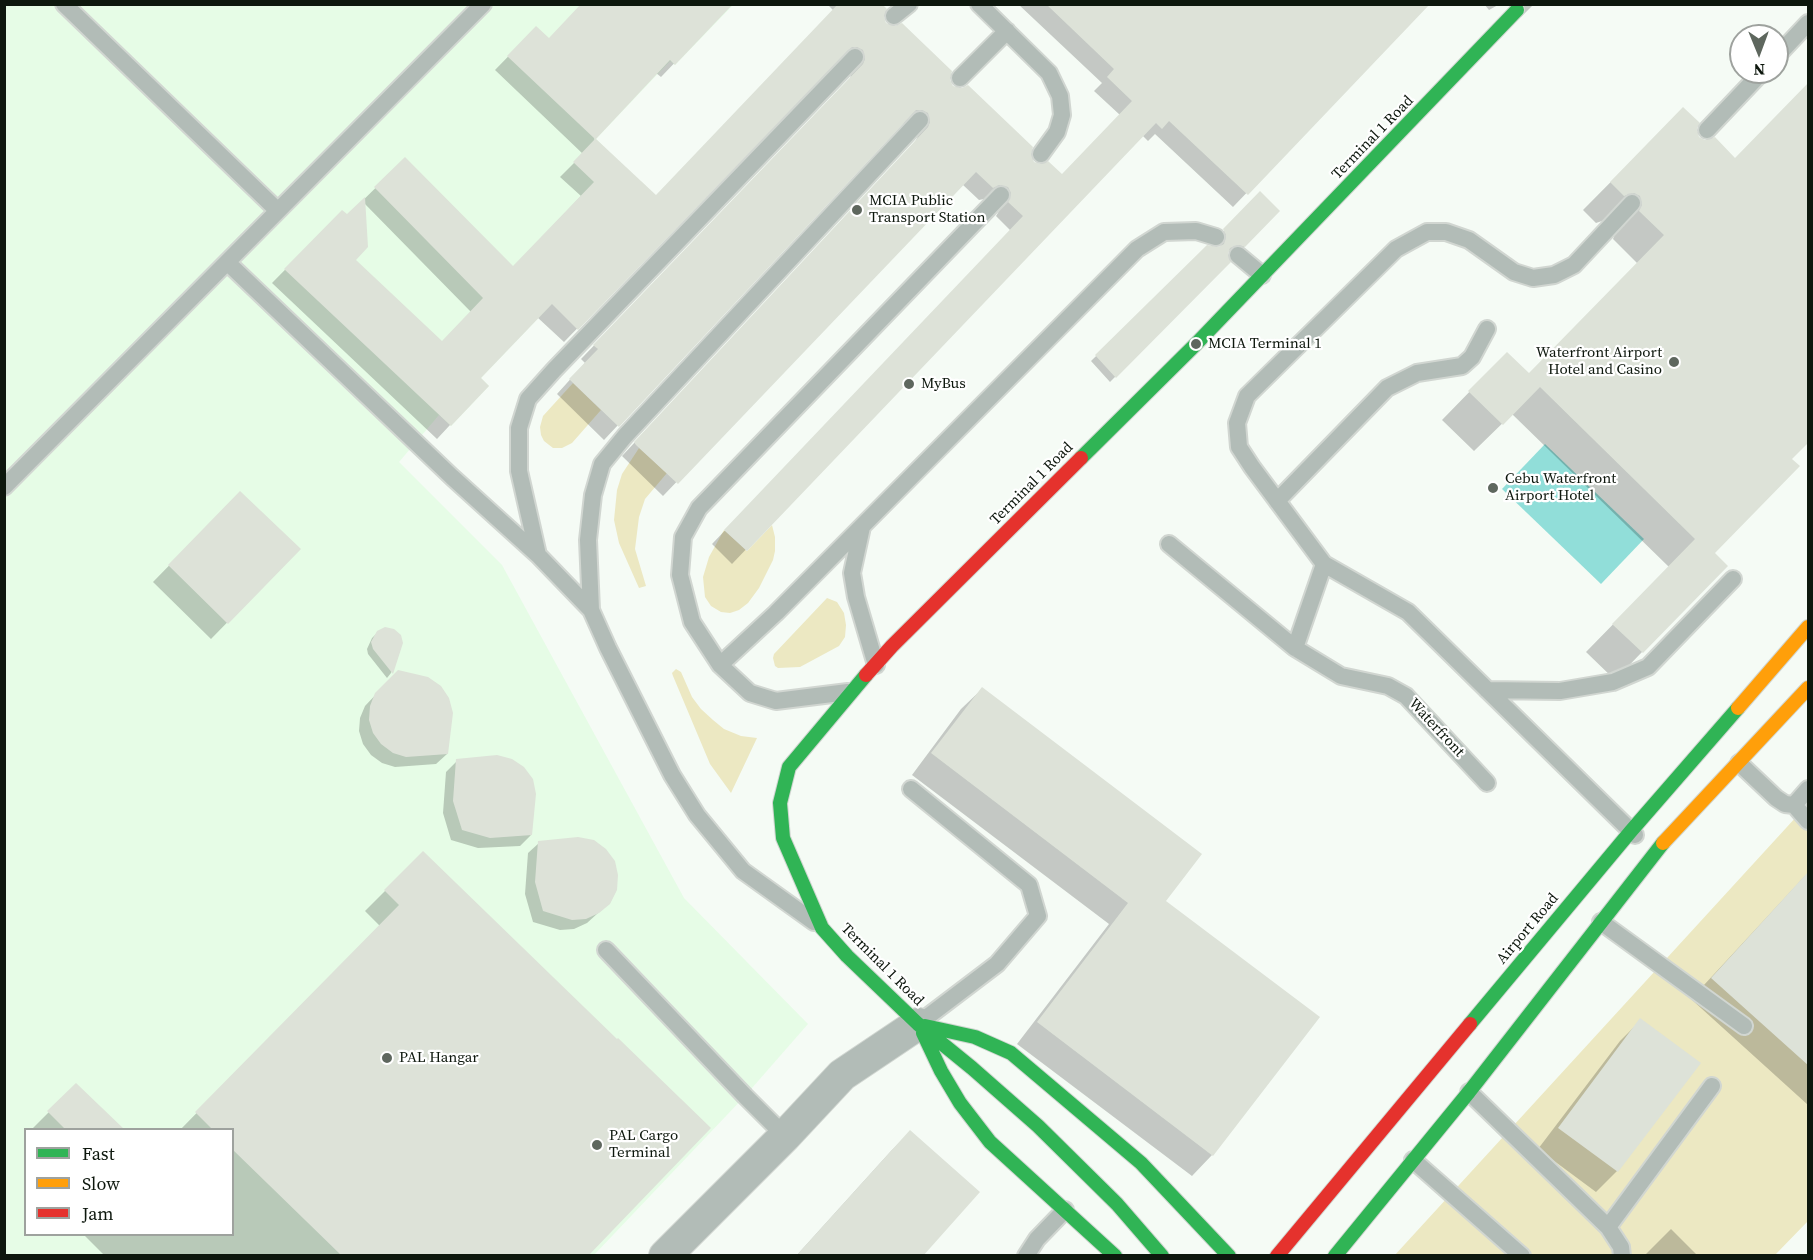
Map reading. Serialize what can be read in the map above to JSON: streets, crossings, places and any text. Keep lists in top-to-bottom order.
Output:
{
  "streets": {
    "street": ["Terminal 1 Road", "Airport Road"],
    "lane": ["Waterfront"]
  },
  "places": [
    "MCIA Public Transport Station",
    "MCIA Terminal 1",
    "Waterfront Airport Hotel and Casino",
    "MyBus",
    "Cebu Waterfront Airport Hotel",
    "PAL Hangar",
    "PAL Cargo Terminal"
  ],
  "legend": ["Fast", "Slow", "Jam"],
  "north": "bottom"
}
